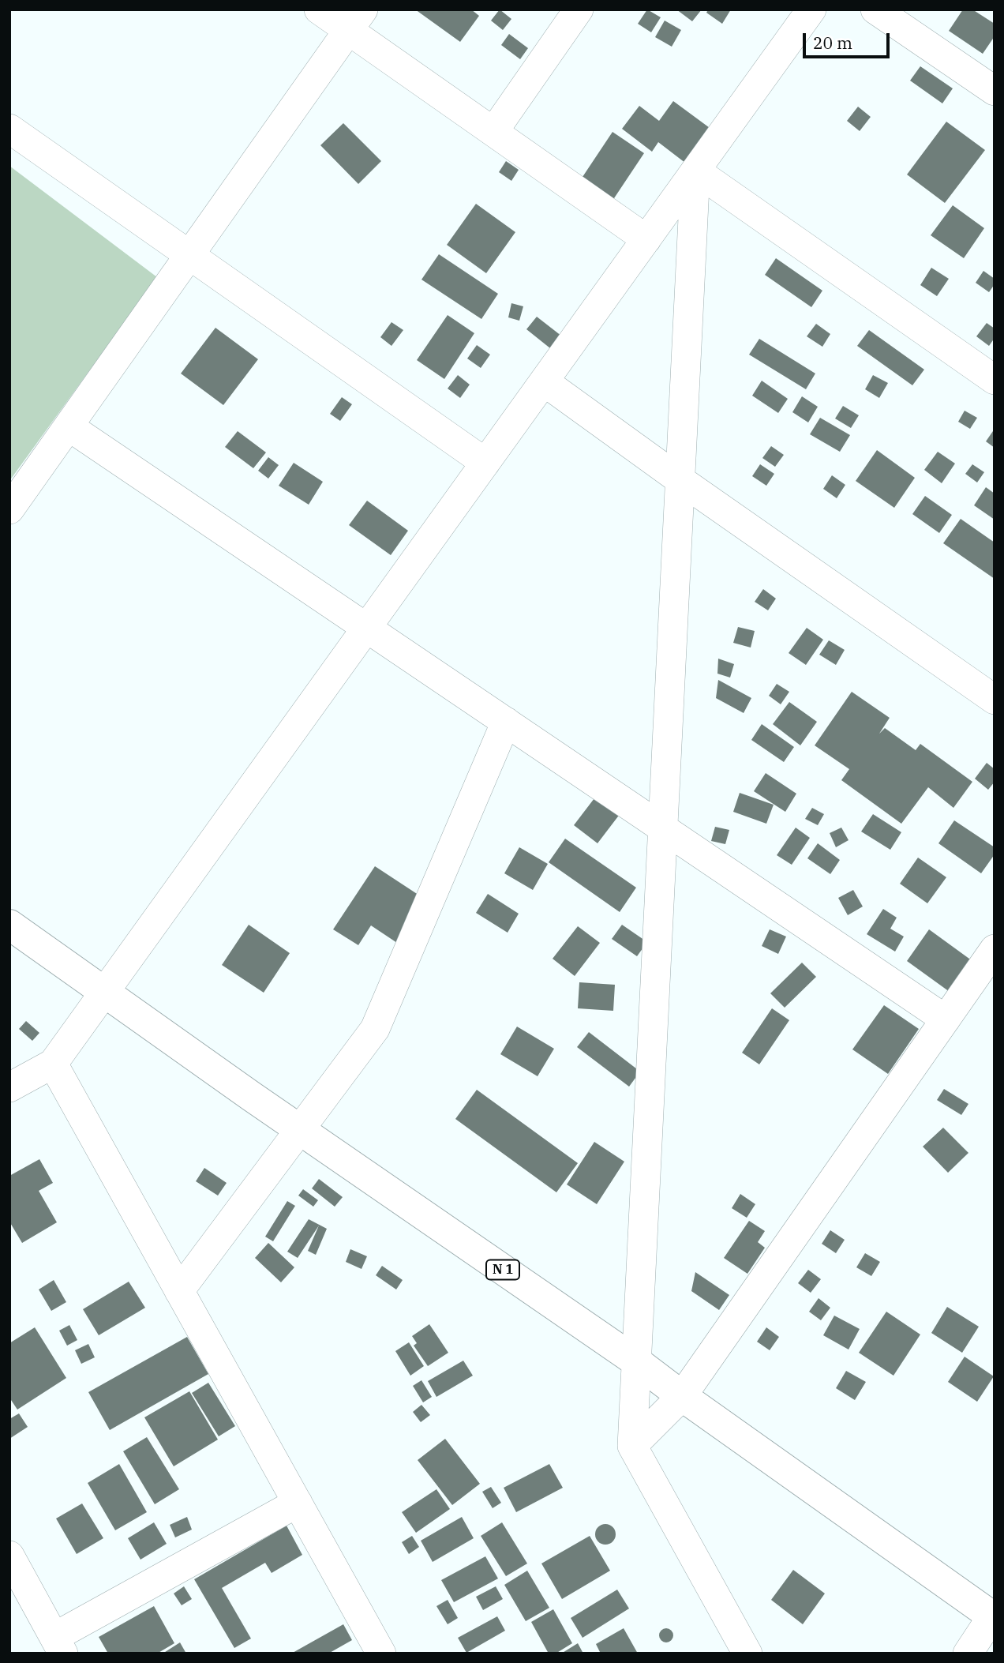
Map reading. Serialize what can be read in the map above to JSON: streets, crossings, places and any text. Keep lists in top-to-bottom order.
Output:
{
  "streets": {
    "highway": ["N 1"]
  },
  "scale_bar": "20 m"
}
